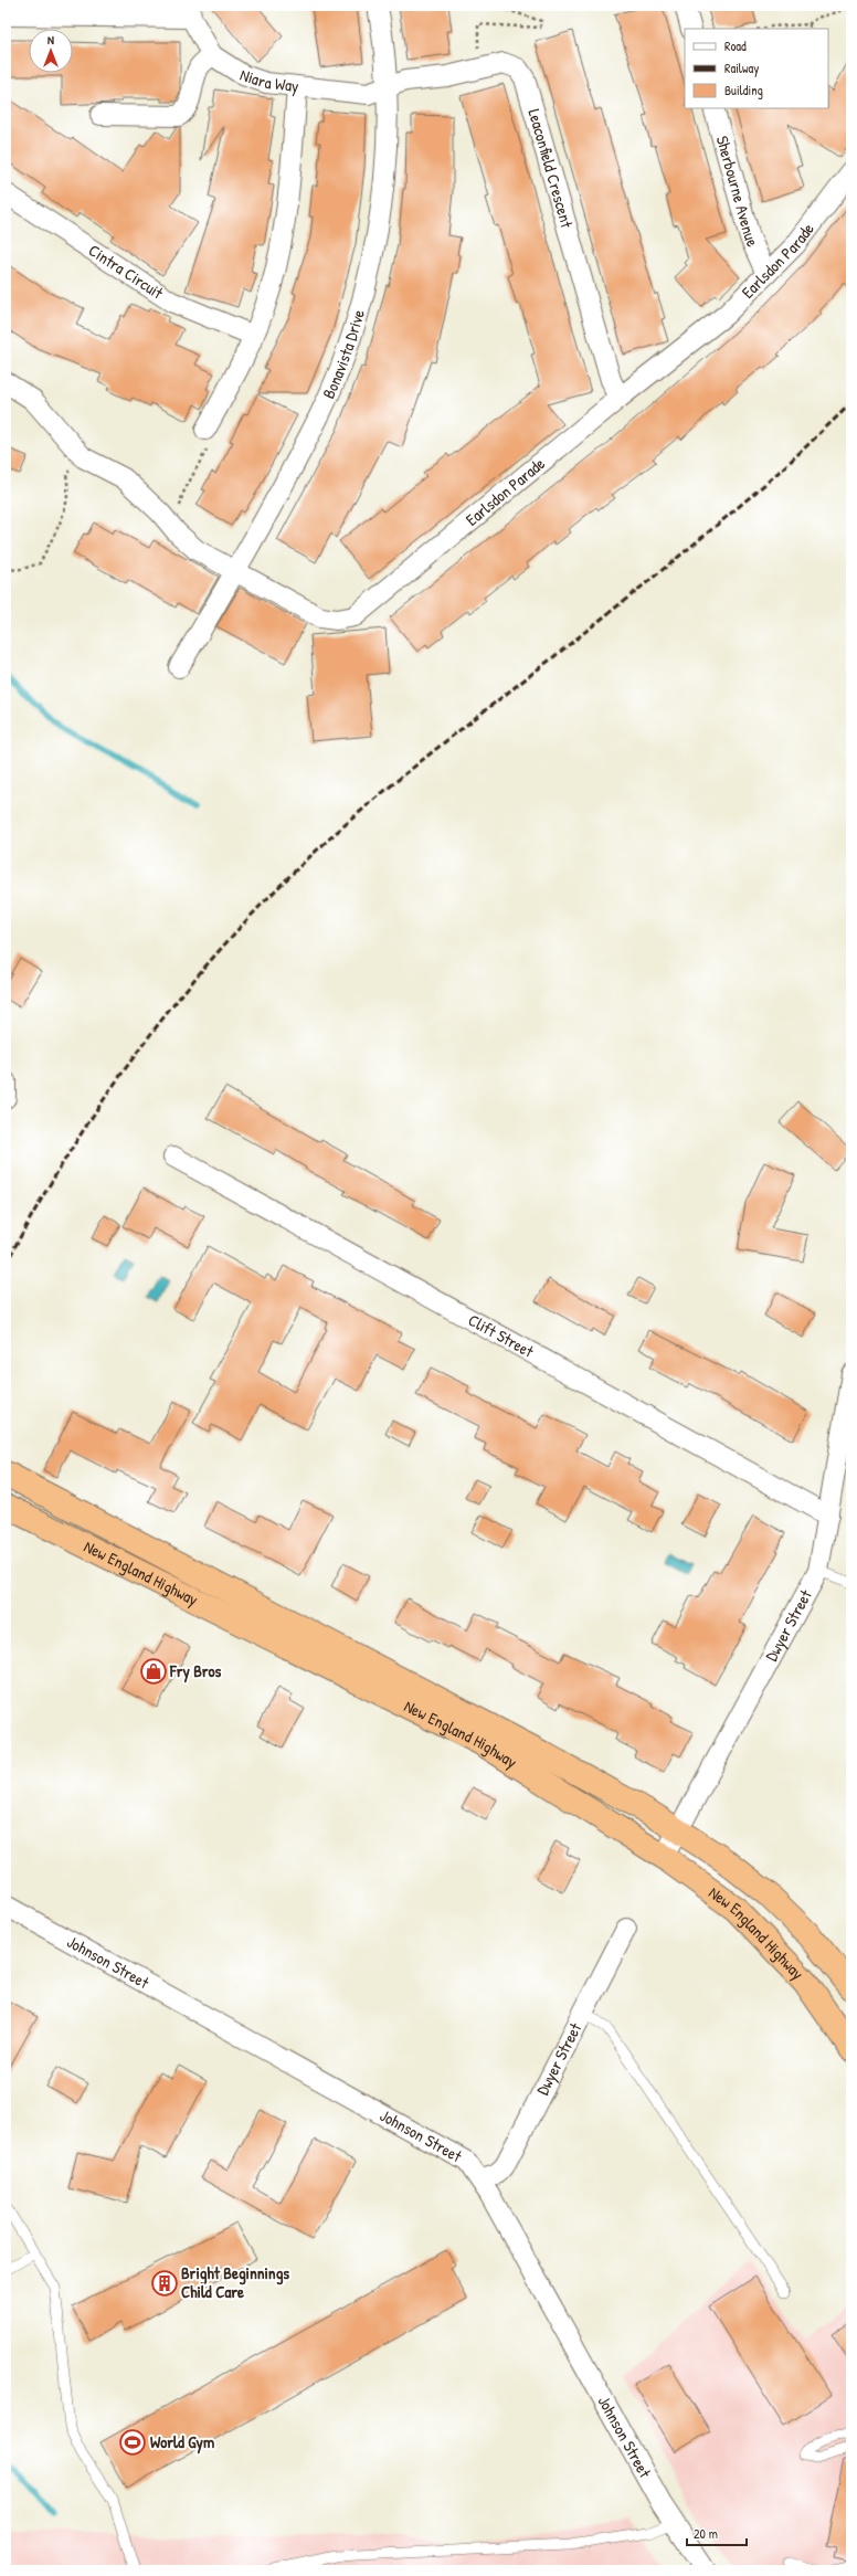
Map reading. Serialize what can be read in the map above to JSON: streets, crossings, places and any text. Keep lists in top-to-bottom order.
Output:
{
  "streets": {
    "highway": ["New England Highway"],
    "street": [
      "Niara Way",
      "Leaconfield Crescent",
      "Sherbourne Avenue",
      "Earlsdon Parade",
      "Cintra Circuit",
      "Bonavista Drive",
      "Clift Street",
      "Dwyer Street",
      "Johnson Street"
    ]
  },
  "crossings": [
    ["Niara Way", "Leaconfield Crescent"],
    ["Niara Way", "Bonavista Drive"],
    ["Leaconfield Crescent", "Earlsdon Parade"],
    ["Leaconfield Crescent", "Bonavista Drive"],
    ["Sherbourne Avenue", "Earlsdon Parade"],
    ["Earlsdon Parade", "Bonavista Drive"],
    ["Clift Street", "Dwyer Street"],
    ["New England Highway", "Dwyer Street"],
    ["Dwyer Street", "Johnson Street"]
  ],
  "places": {
    "shop": ["Fry Bros"],
    "building": ["Bright Beginnings Child Care"],
    "sports": ["World Gym"]
  },
  "legend": ["Road", "Railway", "Building"],
  "scale_bar": "20 m",
  "north": "top"
}
